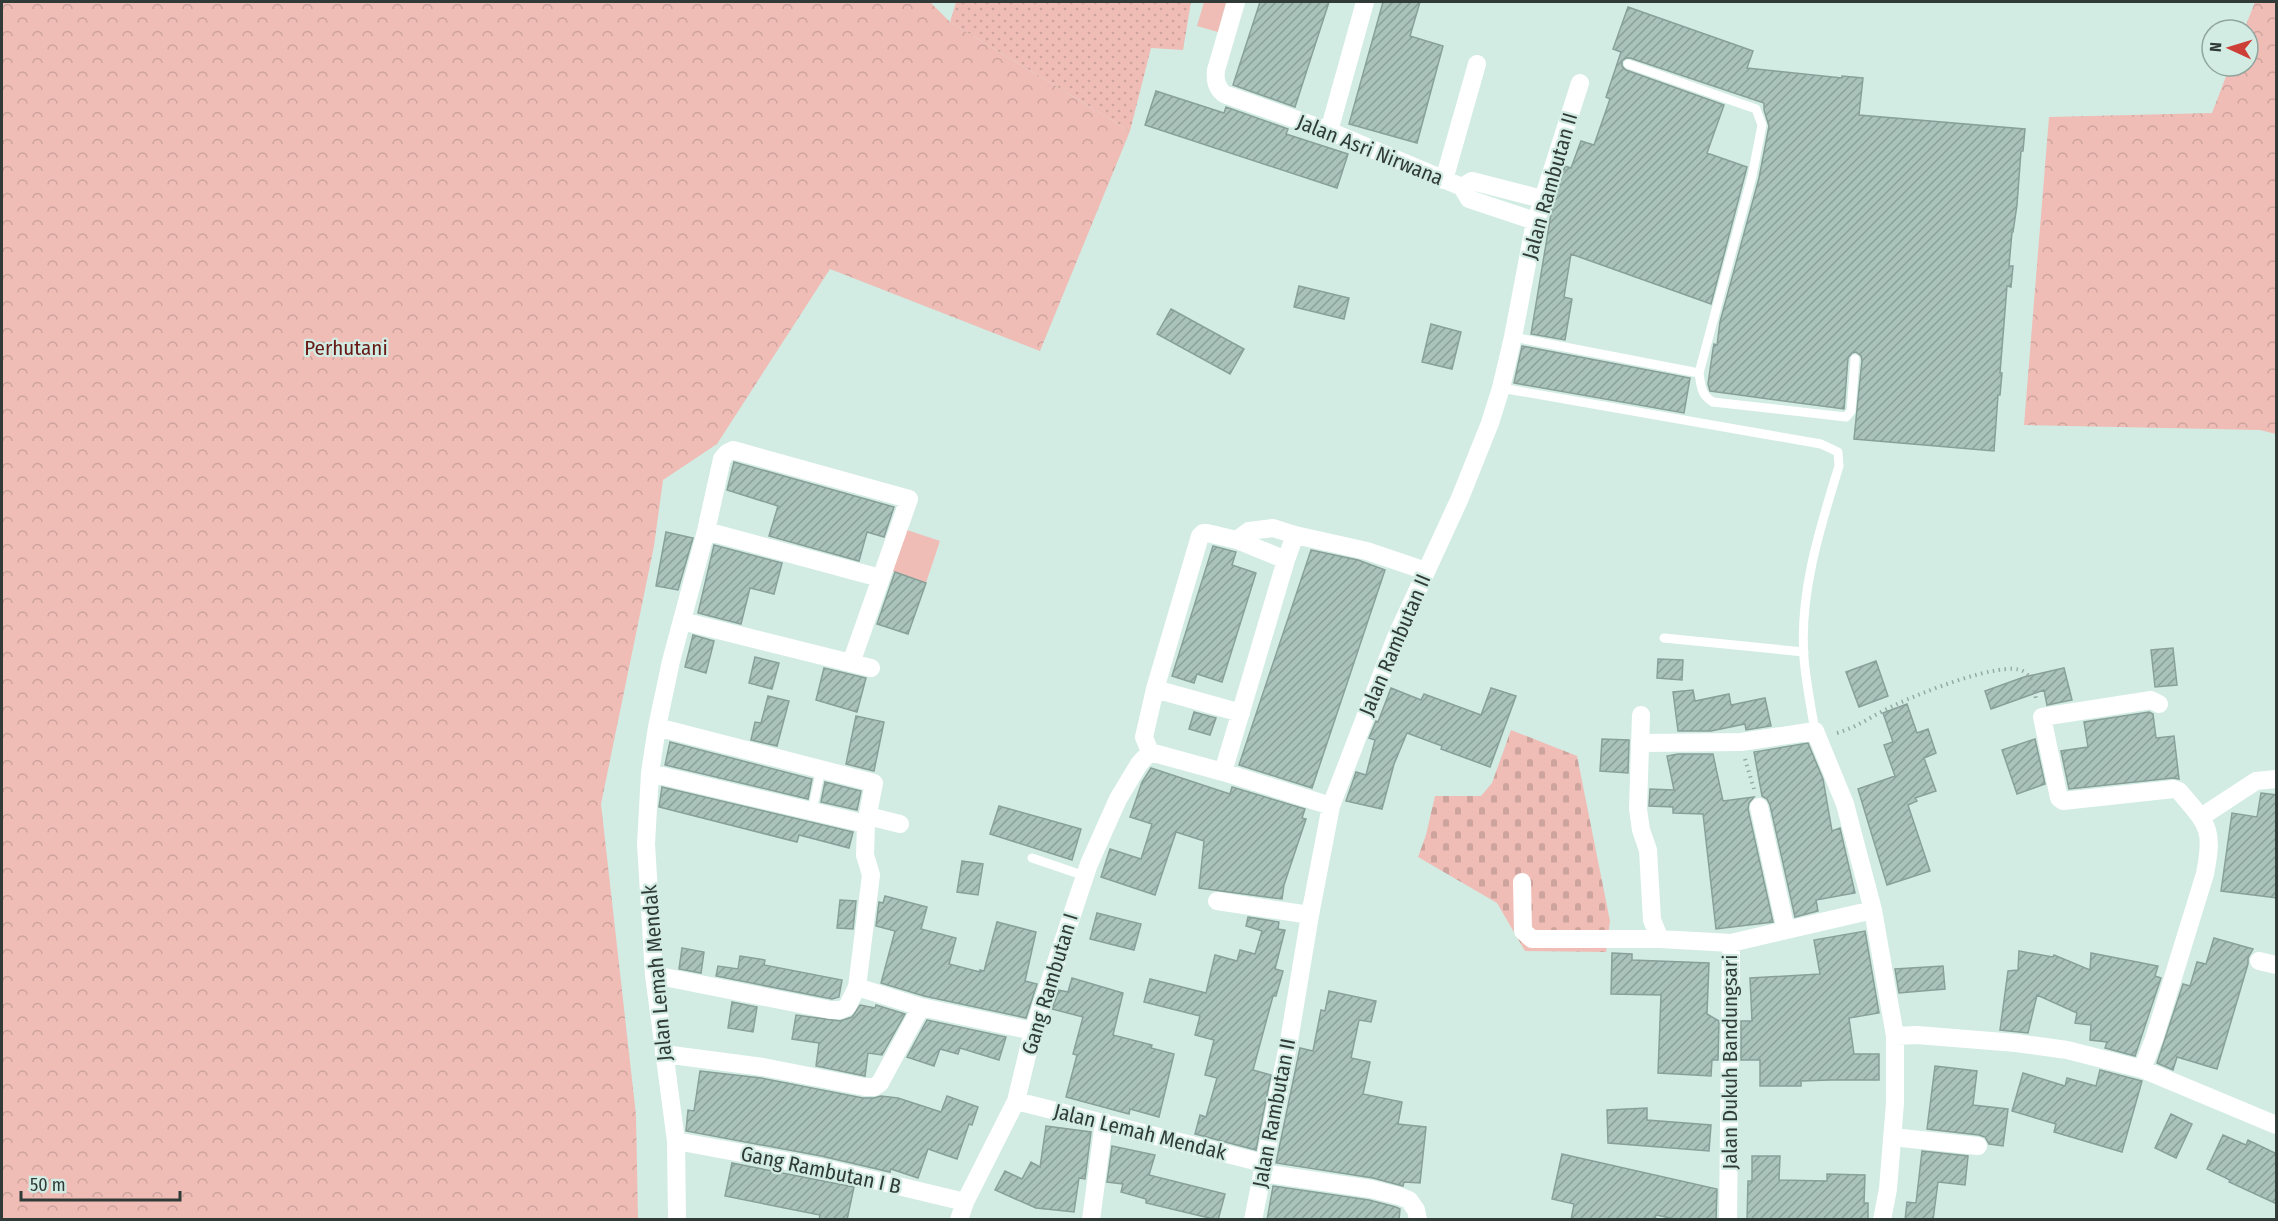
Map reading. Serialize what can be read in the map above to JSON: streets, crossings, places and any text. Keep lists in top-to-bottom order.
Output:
{
  "streets": {
    "street": [
      "Jalan Asri Nirwana",
      "Jalan Rambutan II",
      "Jalan Lemah Mendak",
      "Gang Rambutan I",
      "Jalan Dukuh Bandungsari",
      "Gang Rambutan I B"
    ]
  },
  "crossings": [
    ["Jalan Asri Nirwana", "Jalan Rambutan II"],
    ["Jalan Rambutan II", "Jalan Lemah Mendak"],
    ["Jalan Lemah Mendak", "Gang Rambutan I"],
    ["Jalan Lemah Mendak", "Gang Rambutan I B"],
    ["Gang Rambutan I", "Gang Rambutan I B"]
  ],
  "parks": ["Perhutani"],
  "scale_bar": "50 m",
  "north": "left"
}
